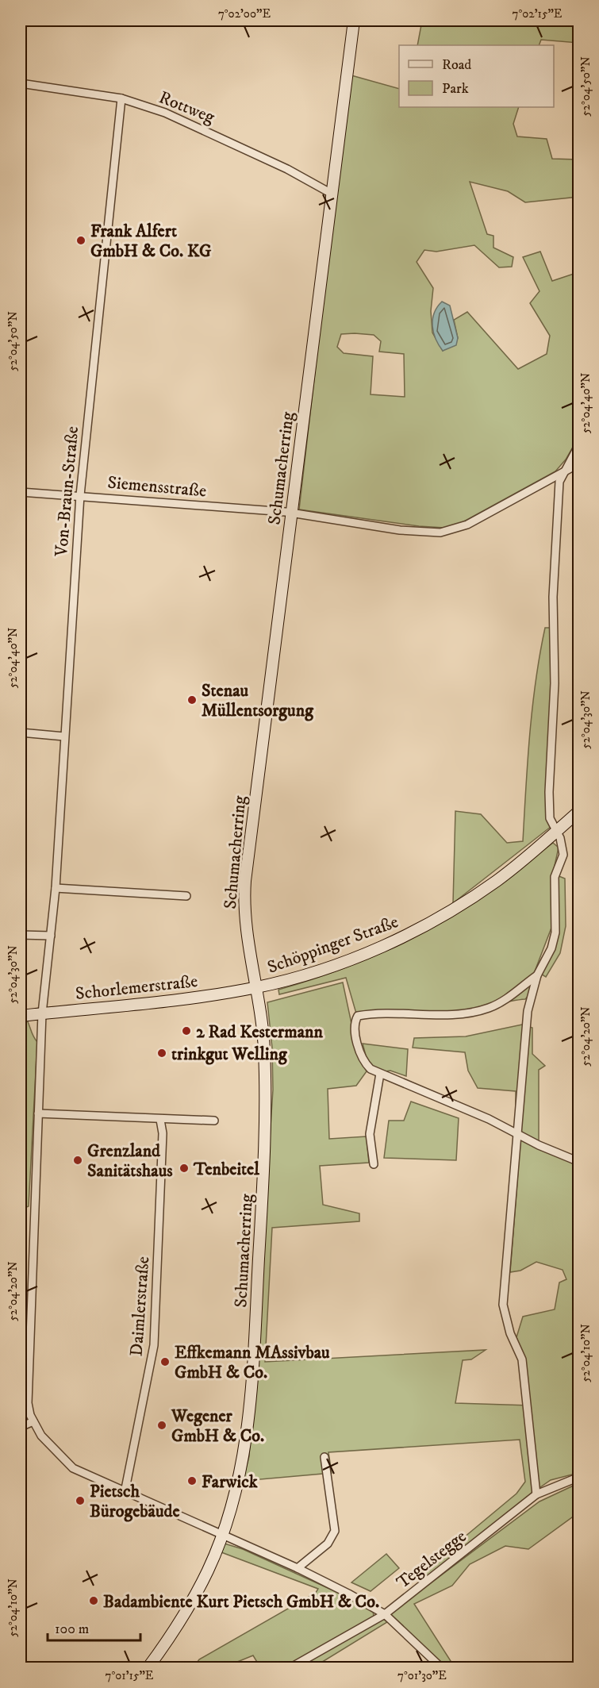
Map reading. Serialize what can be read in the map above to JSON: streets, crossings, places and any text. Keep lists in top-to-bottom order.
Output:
{
  "streets": {
    "main road": ["Schumacherring", "Schöppinger Straße", "Schorlemerstraße"],
    "street": [
      "Rottweg",
      "Siemensstraße",
      "Von-Braun-Straße",
      "Daimlerstraße",
      "Tegelstegge"
    ]
  },
  "crossings": [
    ["Rottweg", "Schumacherring"],
    ["Rottweg", "Von-Braun-Straße"],
    ["Schumacherring", "Siemensstraße"],
    ["Schumacherring", "Von-Braun-Straße"],
    ["Schumacherring", "Schöppinger Straße"],
    ["Schumacherring", "Schorlemerstraße"],
    ["Siemensstraße", "Von-Braun-Straße"],
    ["Von-Braun-Straße", "Schorlemerstraße"],
    ["Von-Braun-Straße", "Daimlerstraße"],
    ["Von-Braun-Straße", "Tegelstegge"],
    ["Schöppinger Straße", "Schorlemerstraße"]
  ],
  "places": [
    "Frank Alfert GmbH & Co. KG",
    "Stenau Müllentsorgung",
    "2 Rad Kestermann",
    "trinkgut Welling",
    "Grenzland Sanitätshaus",
    "Tenbeitel",
    "Effkemann MAssivbau GmbH & Co.",
    "Wegener GmbH & Co.",
    "Farwick",
    "Pietsch Bürogebäude",
    "Badambiente Kurt Pietsch GmbH & Co."
  ],
  "legend": ["Road", "Park"],
  "scale_bar": "100 m",
  "coordinates": [
    "7°02'00\"E",
    "7°02'15\"E",
    "52°04'50\"N",
    "52°04'40\"N",
    "52°04'30\"N",
    "52°04'20\"N",
    "52°04'10\"N",
    "7°01'15\"E",
    "7°01'30\"E"
  ]
}
